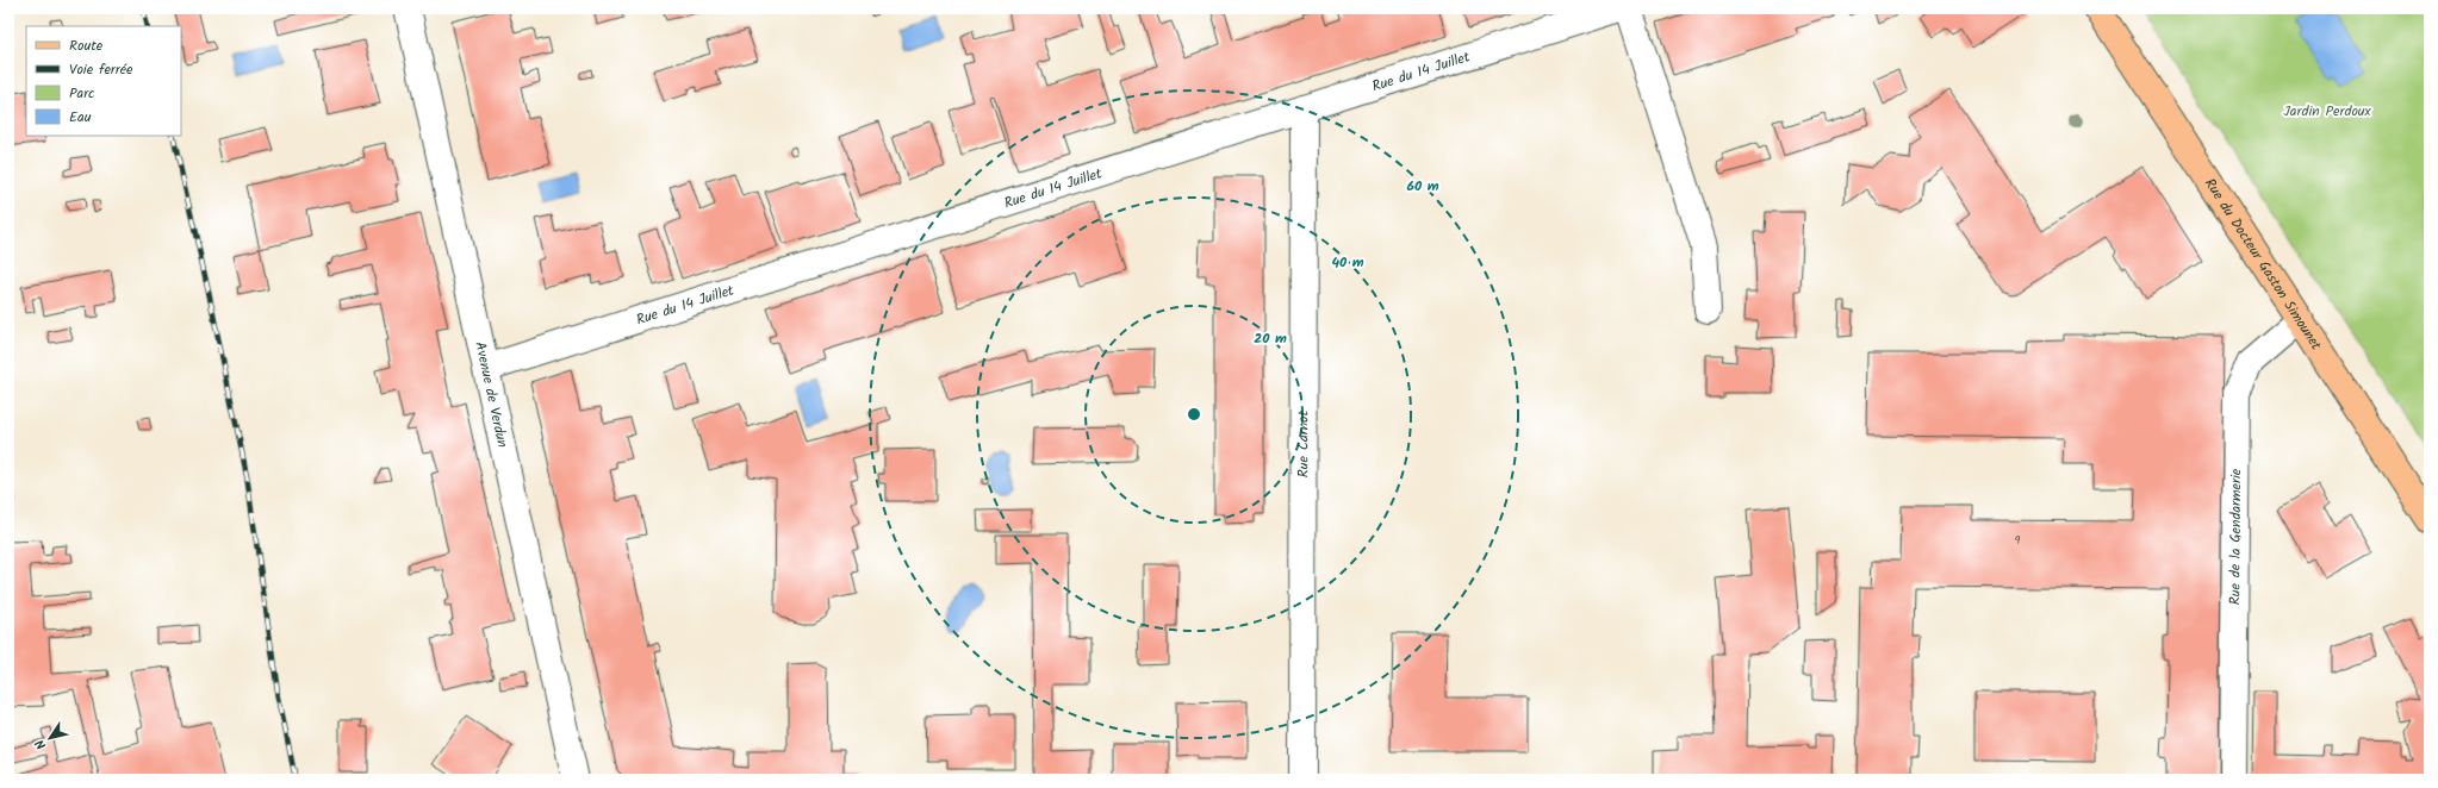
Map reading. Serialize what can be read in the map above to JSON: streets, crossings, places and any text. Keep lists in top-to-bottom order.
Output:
{
  "streets": {
    "main road": ["Rue du Docteur Gaston Simounet"],
    "street": [
      "Rue du 14 Juillet",
      "Avenue de Verdun",
      "Rue Carnot",
      "Rue de la Gendarmerie"
    ]
  },
  "crossings": [
    ["Rue du 14 Juillet", "Avenue de Verdun"],
    ["Rue du 14 Juillet", "Rue Carnot"],
    ["Rue du Docteur Gaston Simounet", "Rue de la Gendarmerie"]
  ],
  "parks": ["Jardin Perdoux"],
  "house_numbers": ["9"],
  "legend": [
    "Route",
    "Voie ferrée",
    "Parc",
    "Eau"
  ],
  "north": "bottom left",
  "rings": ["60 m", "40 m", "20 m"]
}
